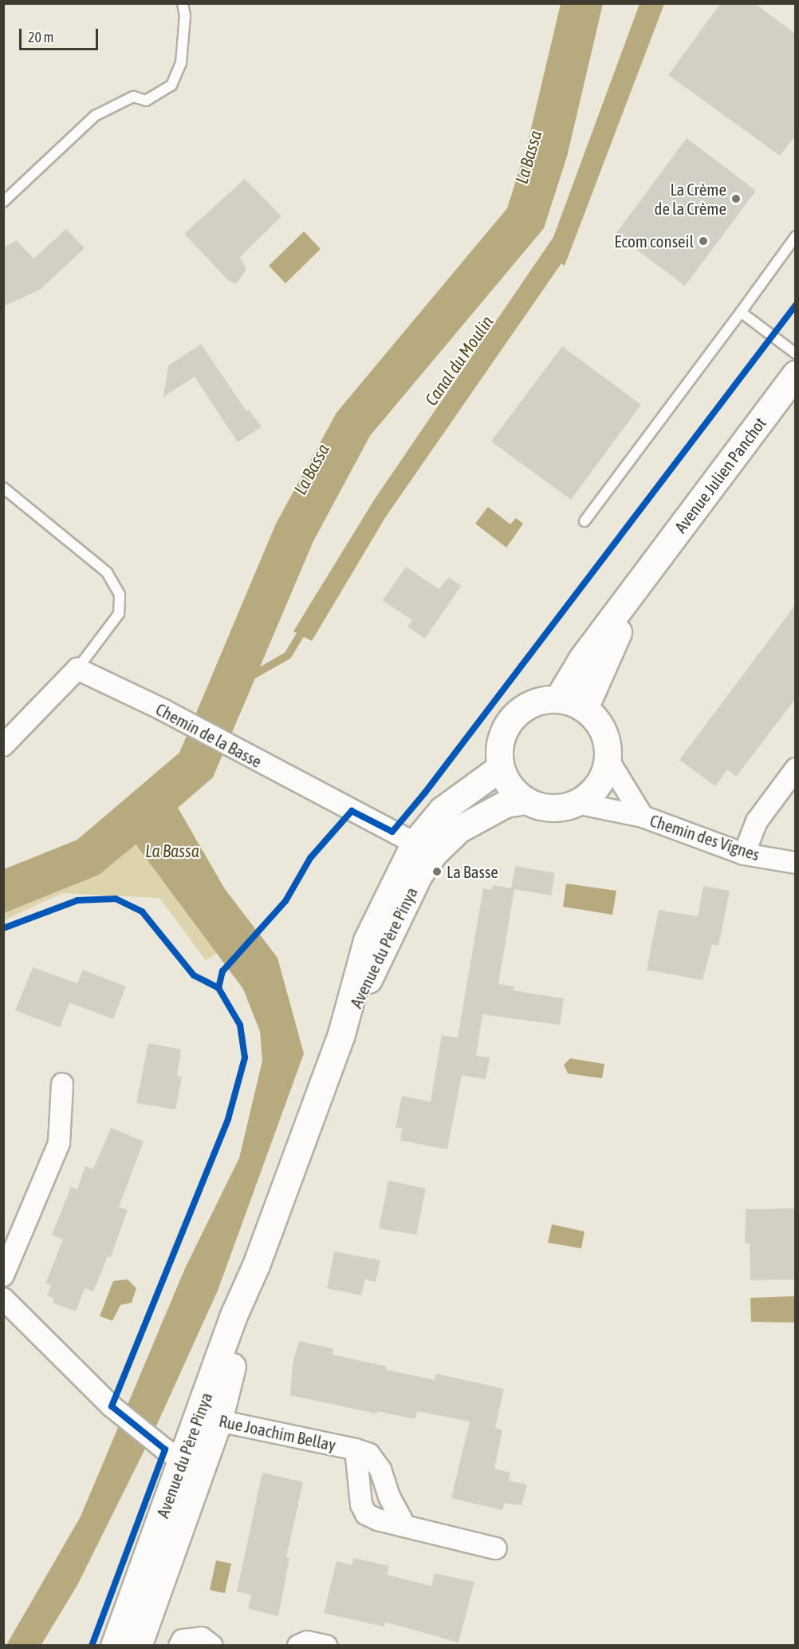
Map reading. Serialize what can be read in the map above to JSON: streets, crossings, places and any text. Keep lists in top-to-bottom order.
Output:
{
  "streets": {
    "main road": ["Avenue Julien Panchot", "Avenue du Père Pinya"],
    "street": ["Chemin de la Basse", "Chemin des Vignes", "Rue Joachim Bellay"]
  },
  "crossings": [
    ["Avenue Julien Panchot", "Chemin des Vignes"],
    ["Avenue Julien Panchot", "Avenue du Père Pinya"],
    ["Chemin de la Basse", "Avenue du Père Pinya"],
    ["Chemin des Vignes", "Avenue du Père Pinya"],
    ["Avenue du Père Pinya", "Rue Joachim Bellay"]
  ],
  "water": ["La Bassa", "Canal du Moulin"],
  "places": ["La Crème de la Crème", "Ecom conseil", "La Basse"],
  "scale_bar": "20 m"
}
